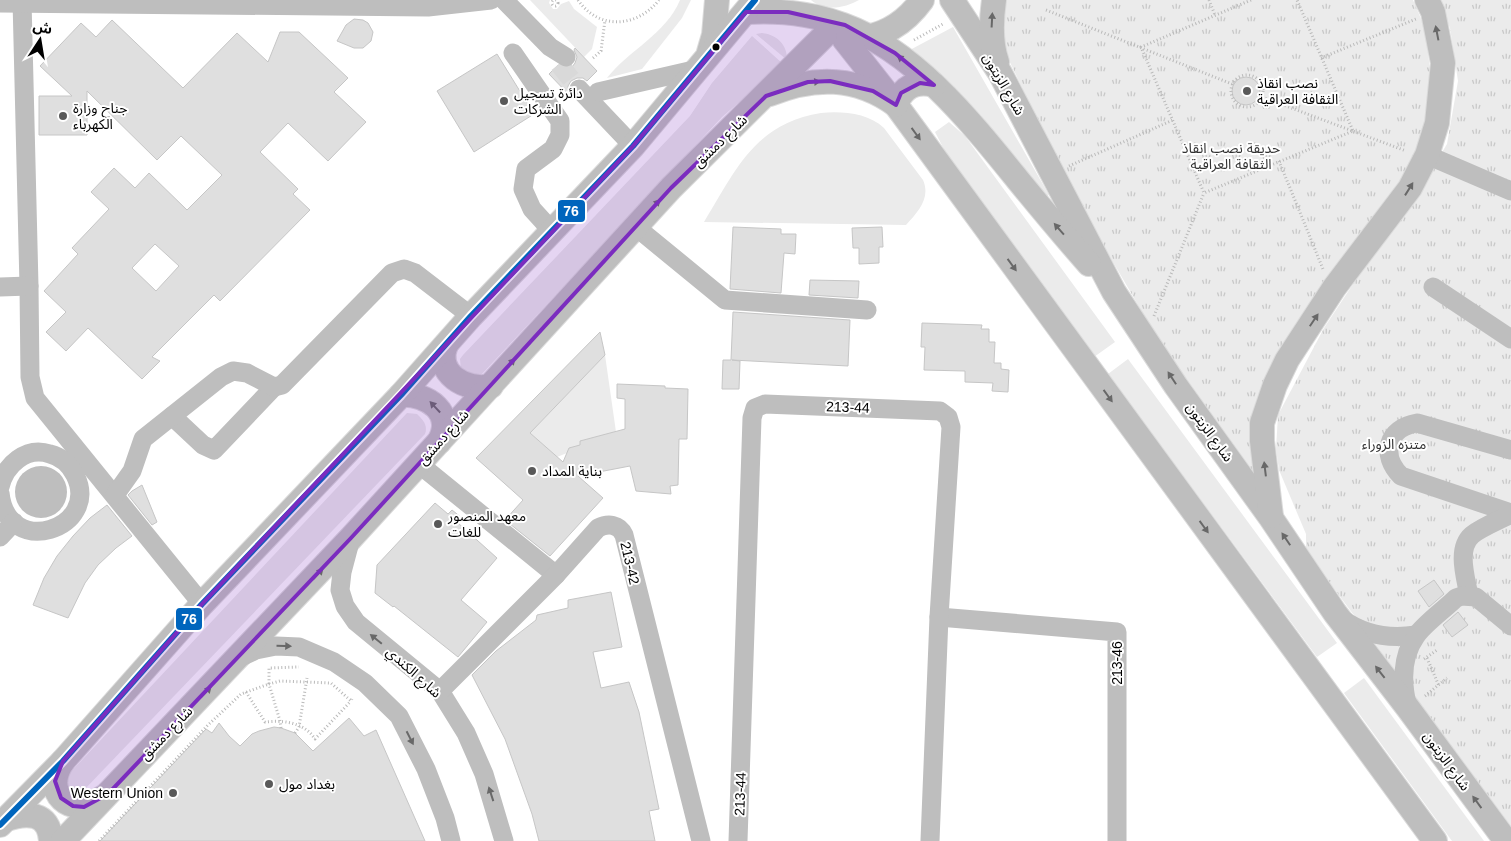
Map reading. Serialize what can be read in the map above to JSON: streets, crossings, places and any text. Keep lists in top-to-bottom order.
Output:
{
  "streets": {
    "main road": ["شارع الزيتون", "شارع دمشق"],
    "street": [
      "213-44",
      "213-42",
      "213-46",
      "شارع الكندي"
    ]
  },
  "crossings": [
    ["شارع دمشق", "شارع الكندي"],
    ["213-44", "213-46"],
    ["213-42", "شارع الكندي"]
  ],
  "parks": ["حديقة نصب انقاذ الثقافة العراقية", "متنزه الزوراء"],
  "places": [
    "نصب انقاذ الثقافة العراقية",
    "دائرة تسجيل الشركات",
    "جناح وزارة الكهرباء",
    "بناية المداد",
    "معهد المنصور للغات",
    "بغداد مول",
    "Western Union"
  ],
  "lines": ["transit line 76"],
  "north": "top"
}
